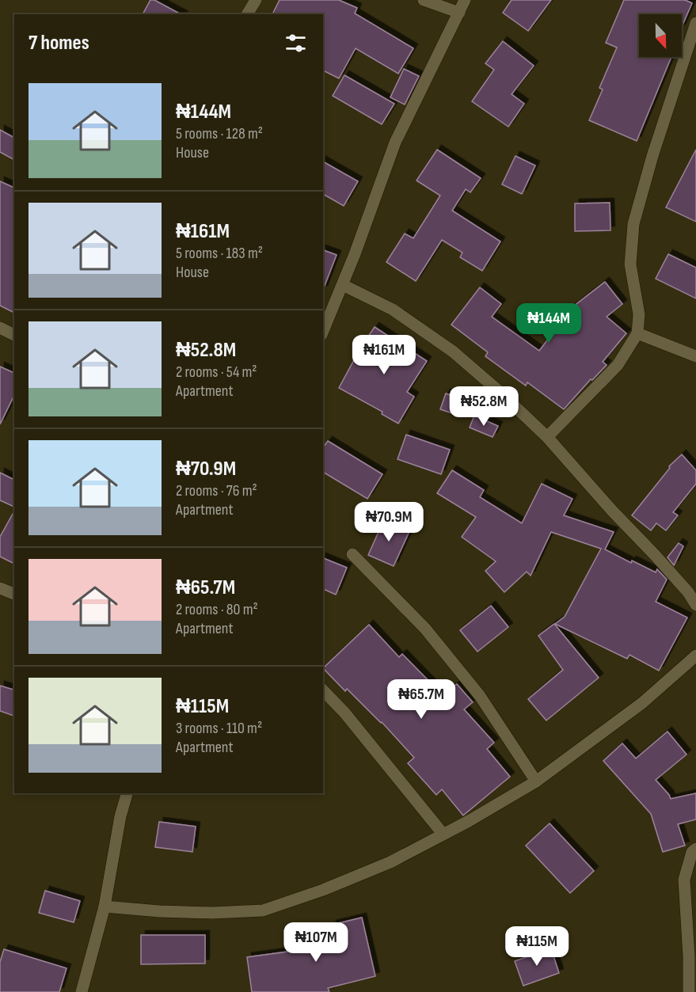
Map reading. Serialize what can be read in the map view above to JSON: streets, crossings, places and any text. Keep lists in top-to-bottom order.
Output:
{
  "north": "bottom",
  "page": {
    "heading": "7 homes",
    "list": [
      {
        "name": "₦144M",
        "note": "5 rooms · 128 m² · House"
      },
      {
        "name": "₦161M",
        "note": "5 rooms · 183 m² · House"
      },
      {
        "name": "₦52.8M",
        "note": "2 rooms · 54 m² · Apartment"
      },
      {
        "name": "₦70.9M",
        "note": "2 rooms · 76 m² · Apartment"
      },
      {
        "name": "₦65.7M",
        "note": "2 rooms · 80 m² · Apartment"
      },
      {
        "name": "₦115M",
        "note": "3 rooms · 110 m² · Apartment"
      }
    ],
    "price": [
      "₦144M",
      "₦161M",
      "₦52.8M",
      "₦70.9M",
      "₦65.7M",
      "₦107M",
      "₦115M"
    ]
  }
}
